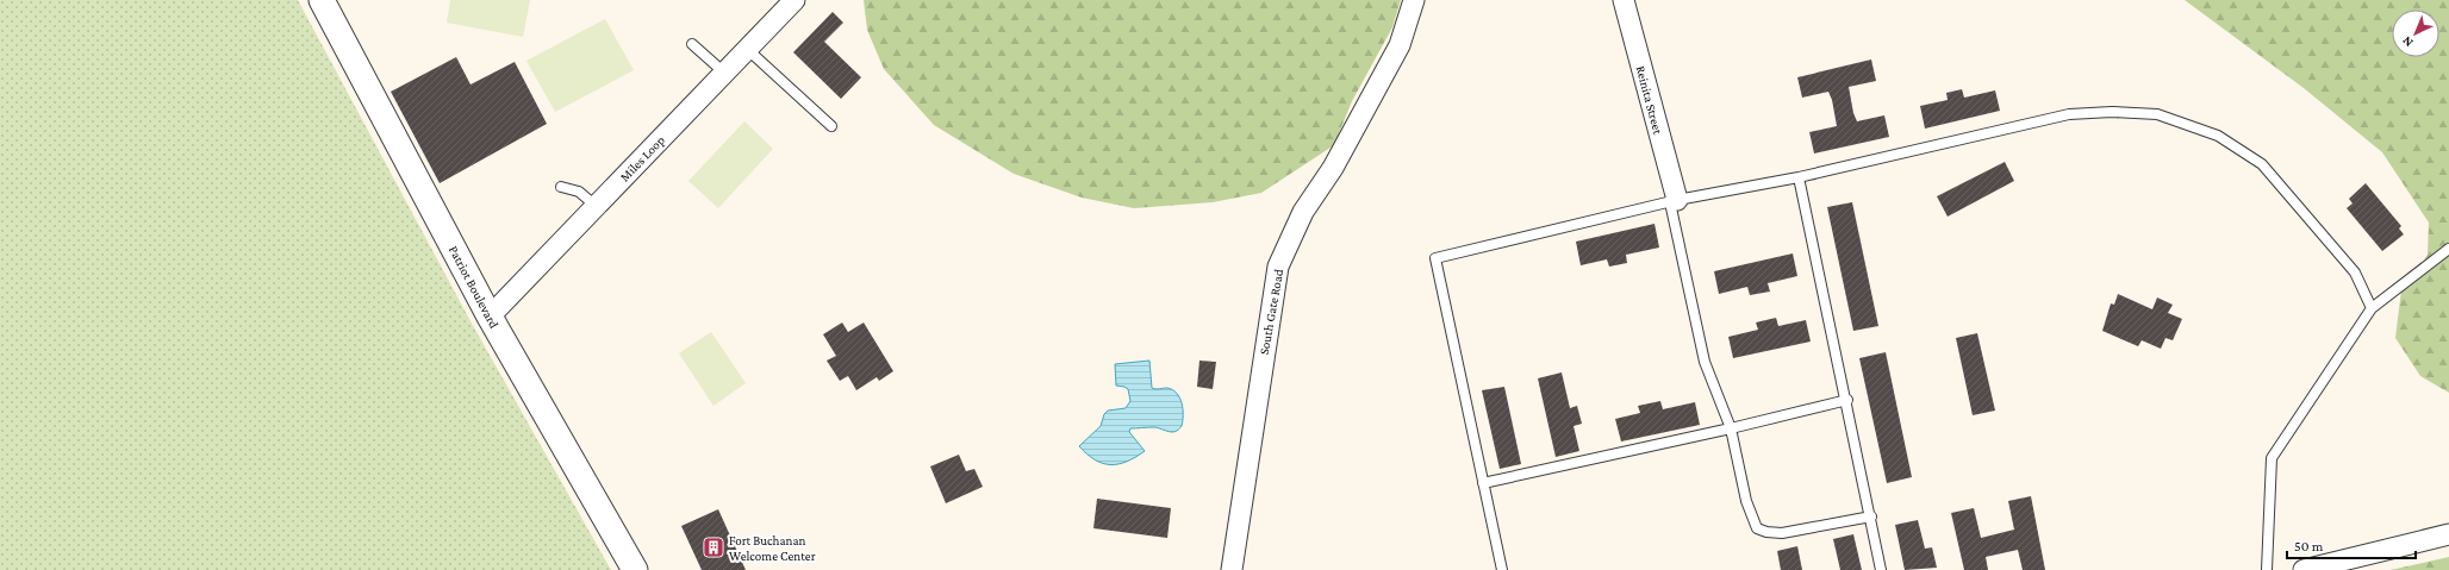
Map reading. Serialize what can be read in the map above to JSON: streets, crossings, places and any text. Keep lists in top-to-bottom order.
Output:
{
  "streets": {
    "street": [
      "Reinita Street",
      "Miles Loop",
      "Patriot Boulevard",
      "South Gate Road"
    ]
  },
  "crossings": [
    ["Miles Loop", "Patriot Boulevard"]
  ],
  "places": {
    "building": ["Fort Buchanan Welcome Center"]
  },
  "scale_bar": "50 m",
  "north": "bottom left"
}
